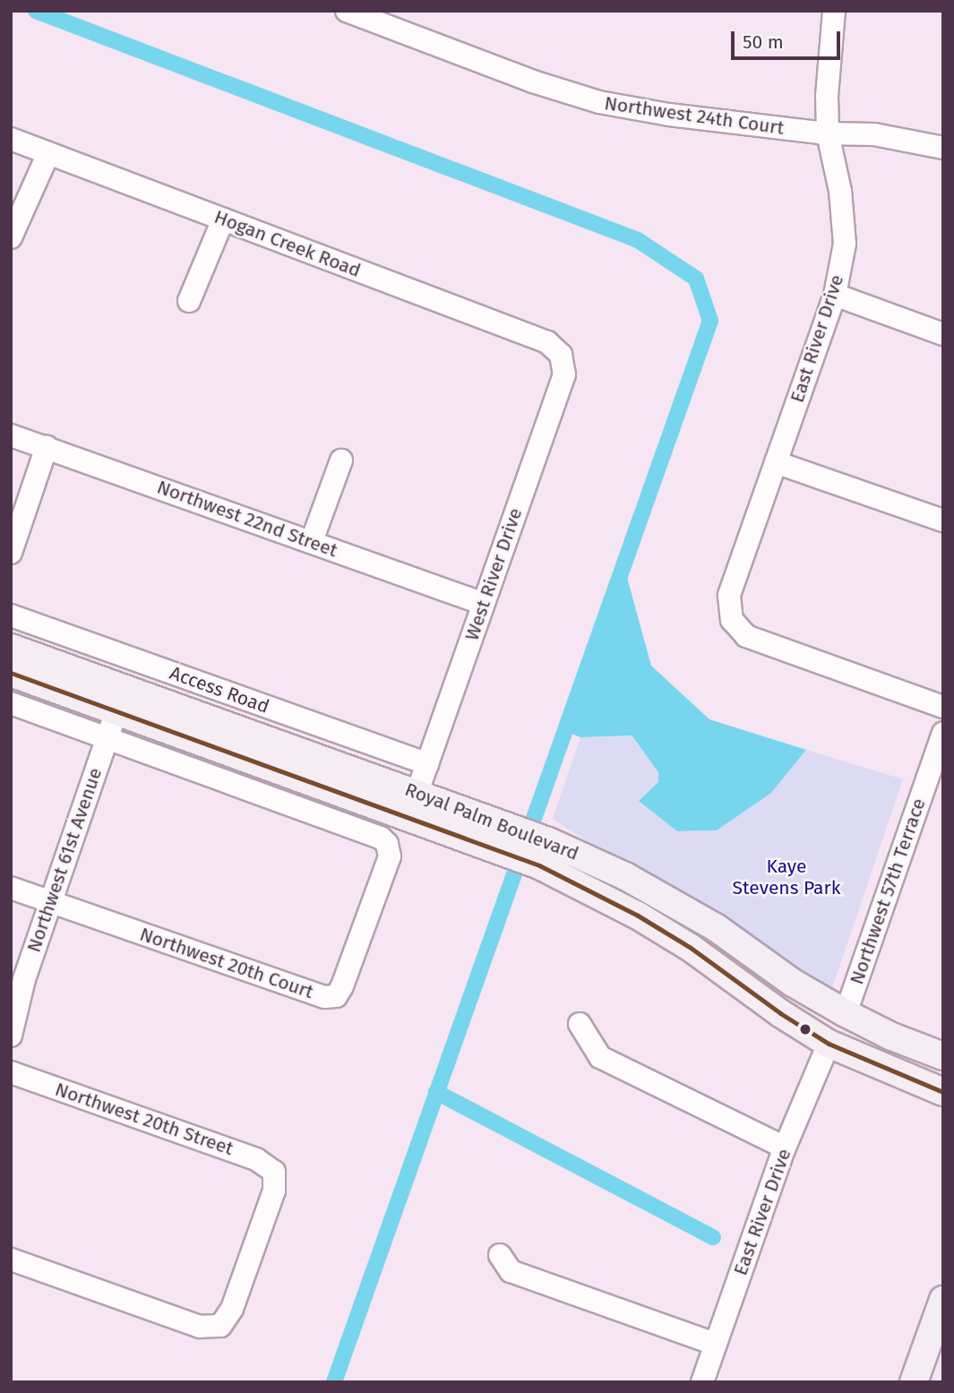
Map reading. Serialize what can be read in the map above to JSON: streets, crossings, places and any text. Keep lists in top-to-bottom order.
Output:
{
  "streets": {
    "main road": ["Royal Palm Boulevard"],
    "street": [
      "Northwest 24th Court",
      "Hogan Creek Road",
      "East River Drive",
      "Northwest 22nd Street",
      "West River Drive",
      "Access Road",
      "Northwest 61st Avenue",
      "Northwest 57th Terrace",
      "Northwest 20th Court",
      "Northwest 20th Street"
    ]
  },
  "crossings": [
    ["Northwest 24th Court", "East River Drive"],
    ["Hogan Creek Road", "West River Drive"],
    ["East River Drive", "Royal Palm Boulevard"],
    ["Northwest 22nd Street", "West River Drive"],
    ["West River Drive", "Access Road"],
    ["West River Drive", "Royal Palm Boulevard"],
    ["Royal Palm Boulevard", "Northwest 61st Avenue"],
    ["Royal Palm Boulevard", "Northwest 57th Terrace"],
    ["Northwest 61st Avenue", "Northwest 20th Court"]
  ],
  "parks": ["Kaye Stevens Park"],
  "scale_bar": "50 m"
}
